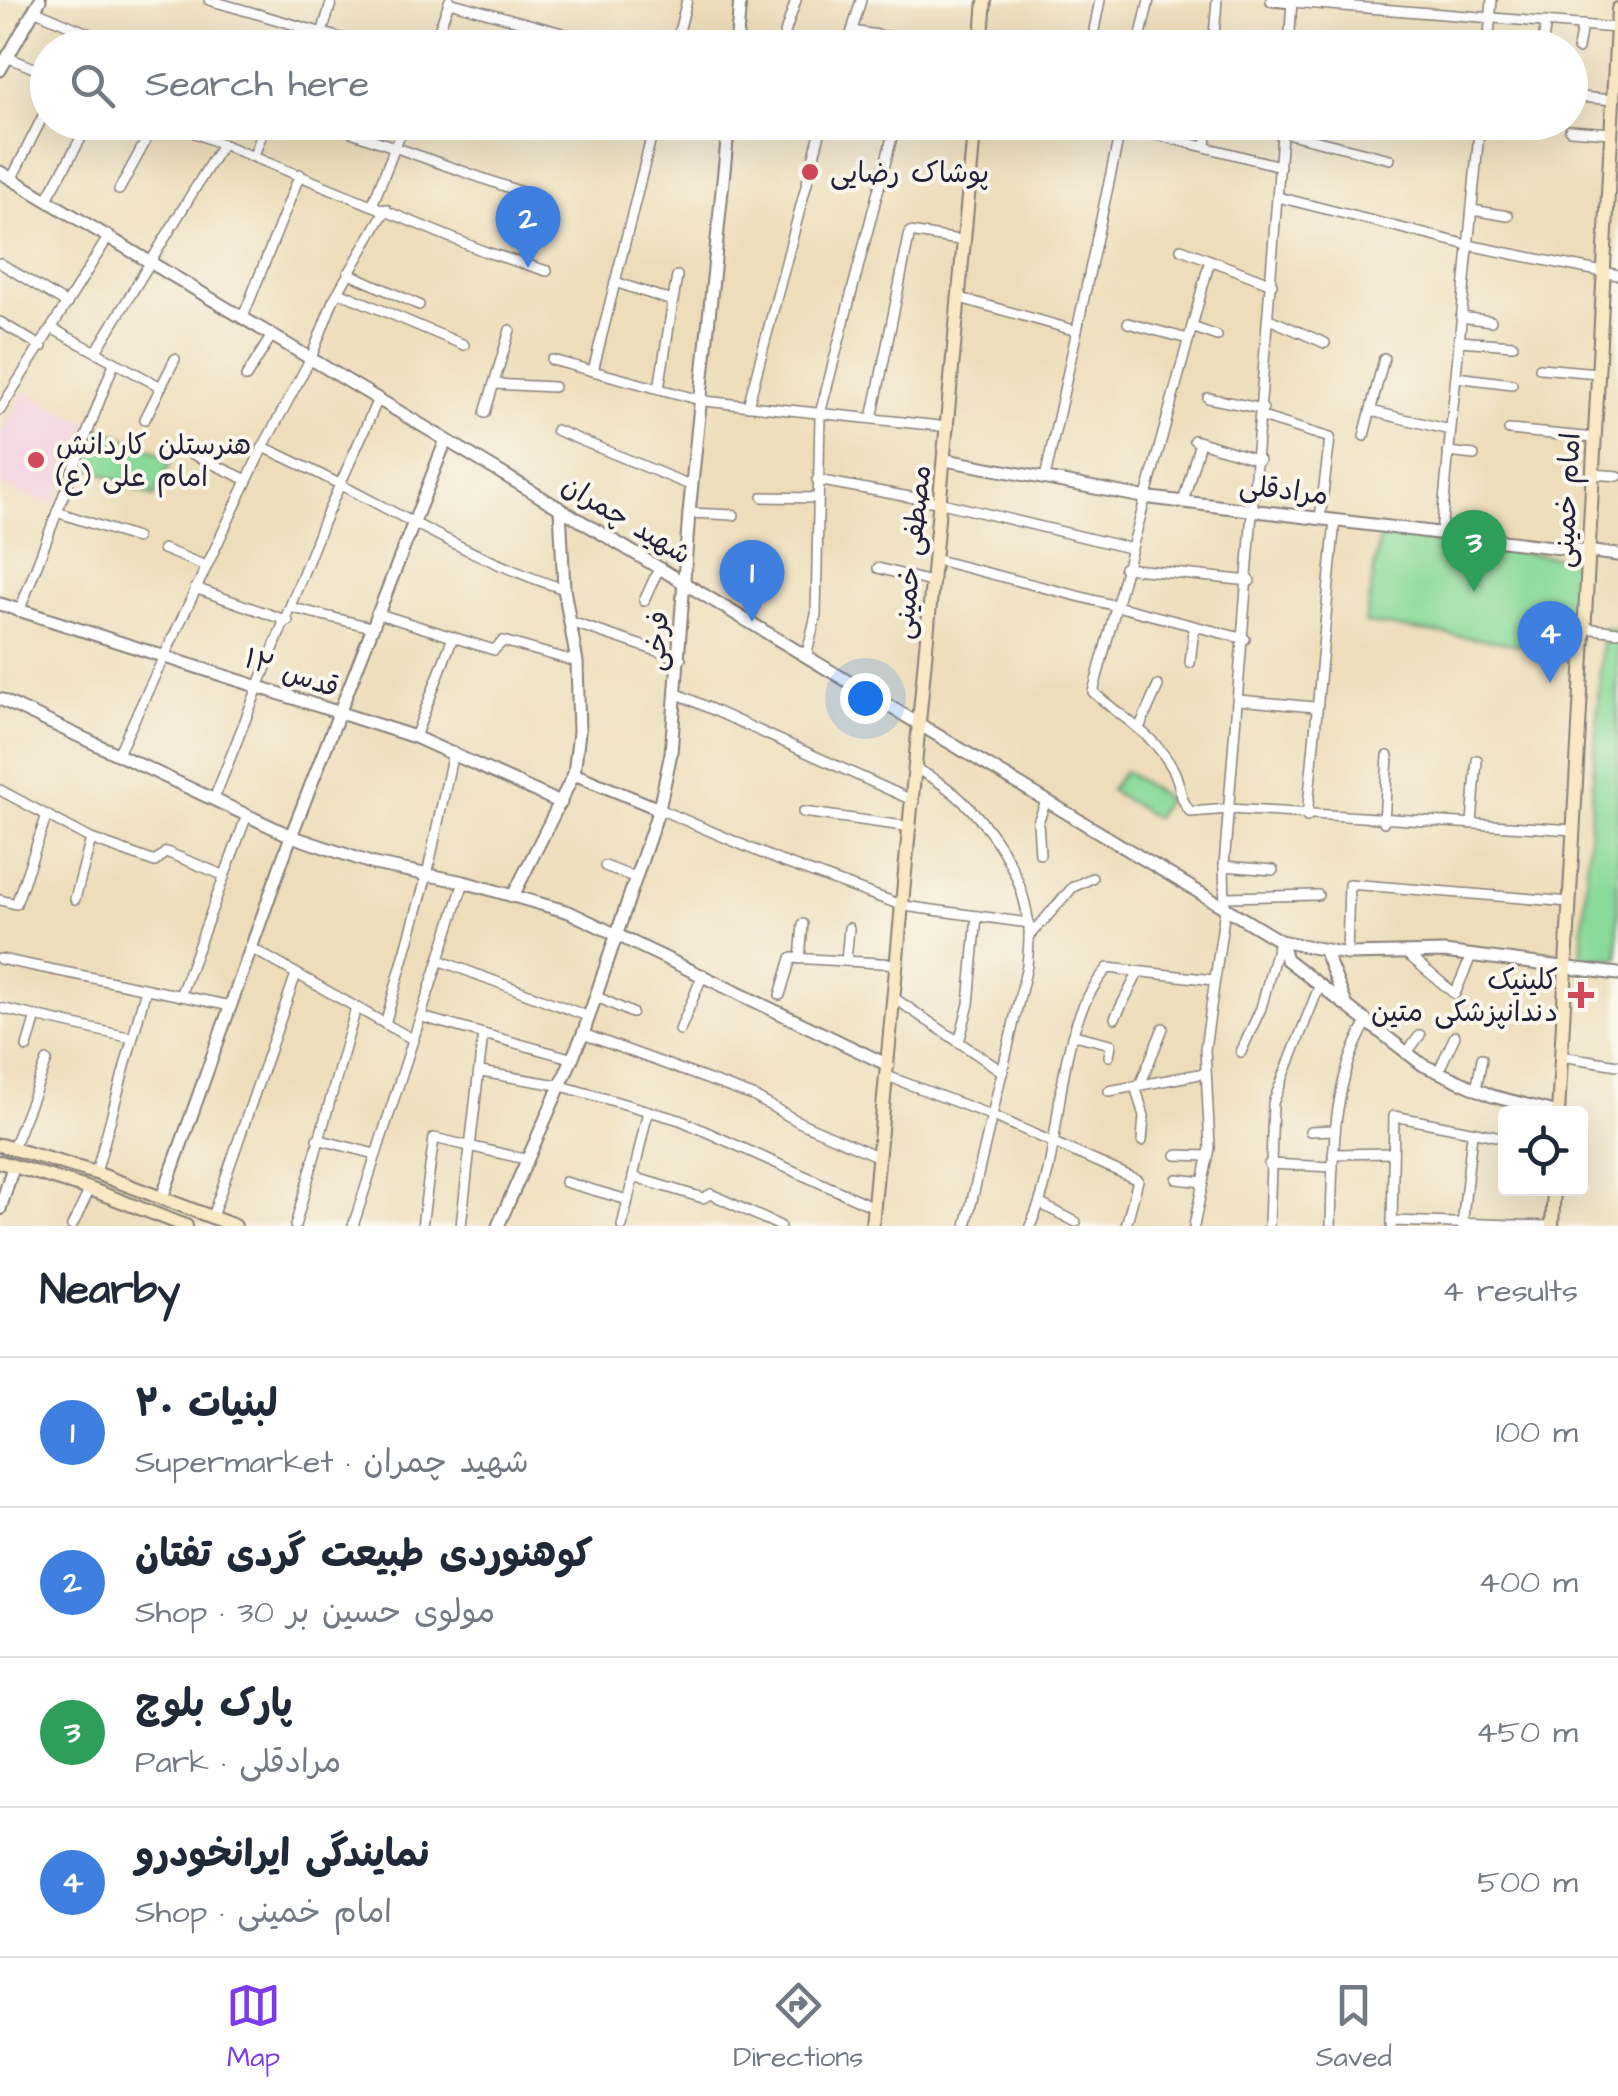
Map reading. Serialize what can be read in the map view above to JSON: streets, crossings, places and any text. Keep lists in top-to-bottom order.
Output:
{
  "streets": {
    "main road": ["امام خمینی", "مصطفی خمینی"],
    "street": [
      "مرادقلی",
      "شهید چمران",
      "فرخی",
      "قدس ۱۲"
    ]
  },
  "crossings": [
    ["مرادقلی", "امام خمینی"],
    ["مرادقلی", "مصطفی خمینی"],
    ["امام خمینی", "شهید چمران"],
    ["شهید چمران", "مصطفی خمینی"],
    ["شهید چمران", "فرخی"]
  ],
  "places": {
    "other": ["پوشاک رضایی", "هنرستلن کاردانش امام علی (ع)"],
    "health": ["کلینیک دندانپزشکی متین"]
  },
  "page": {
    "search": "Search here",
    "pins": [
      "2",
      "3",
      "1",
      "4"
    ],
    "heading": ["Nearby", "4 results"],
    "list": [
      {
        "mark": "1",
        "name": "لبنیات ۲۰",
        "note": "Supermarket · شهید چمران",
        "value": "100 m"
      },
      {
        "mark": "2",
        "name": "کوهنوردی طبیعت گردی تفتان",
        "note": "Shop · مولوی حسین بر 30",
        "value": "400 m"
      },
      {
        "mark": "3",
        "name": "پارک بلوچ",
        "note": "Park · مرادقلی",
        "value": "450 m"
      },
      {
        "mark": "4",
        "name": "نمایندگی ایرانخودرو",
        "note": "Shop · امام خمینی",
        "value": "500 m"
      }
    ],
    "nav": ["Map", "Directions", "Saved"]
  }
}
